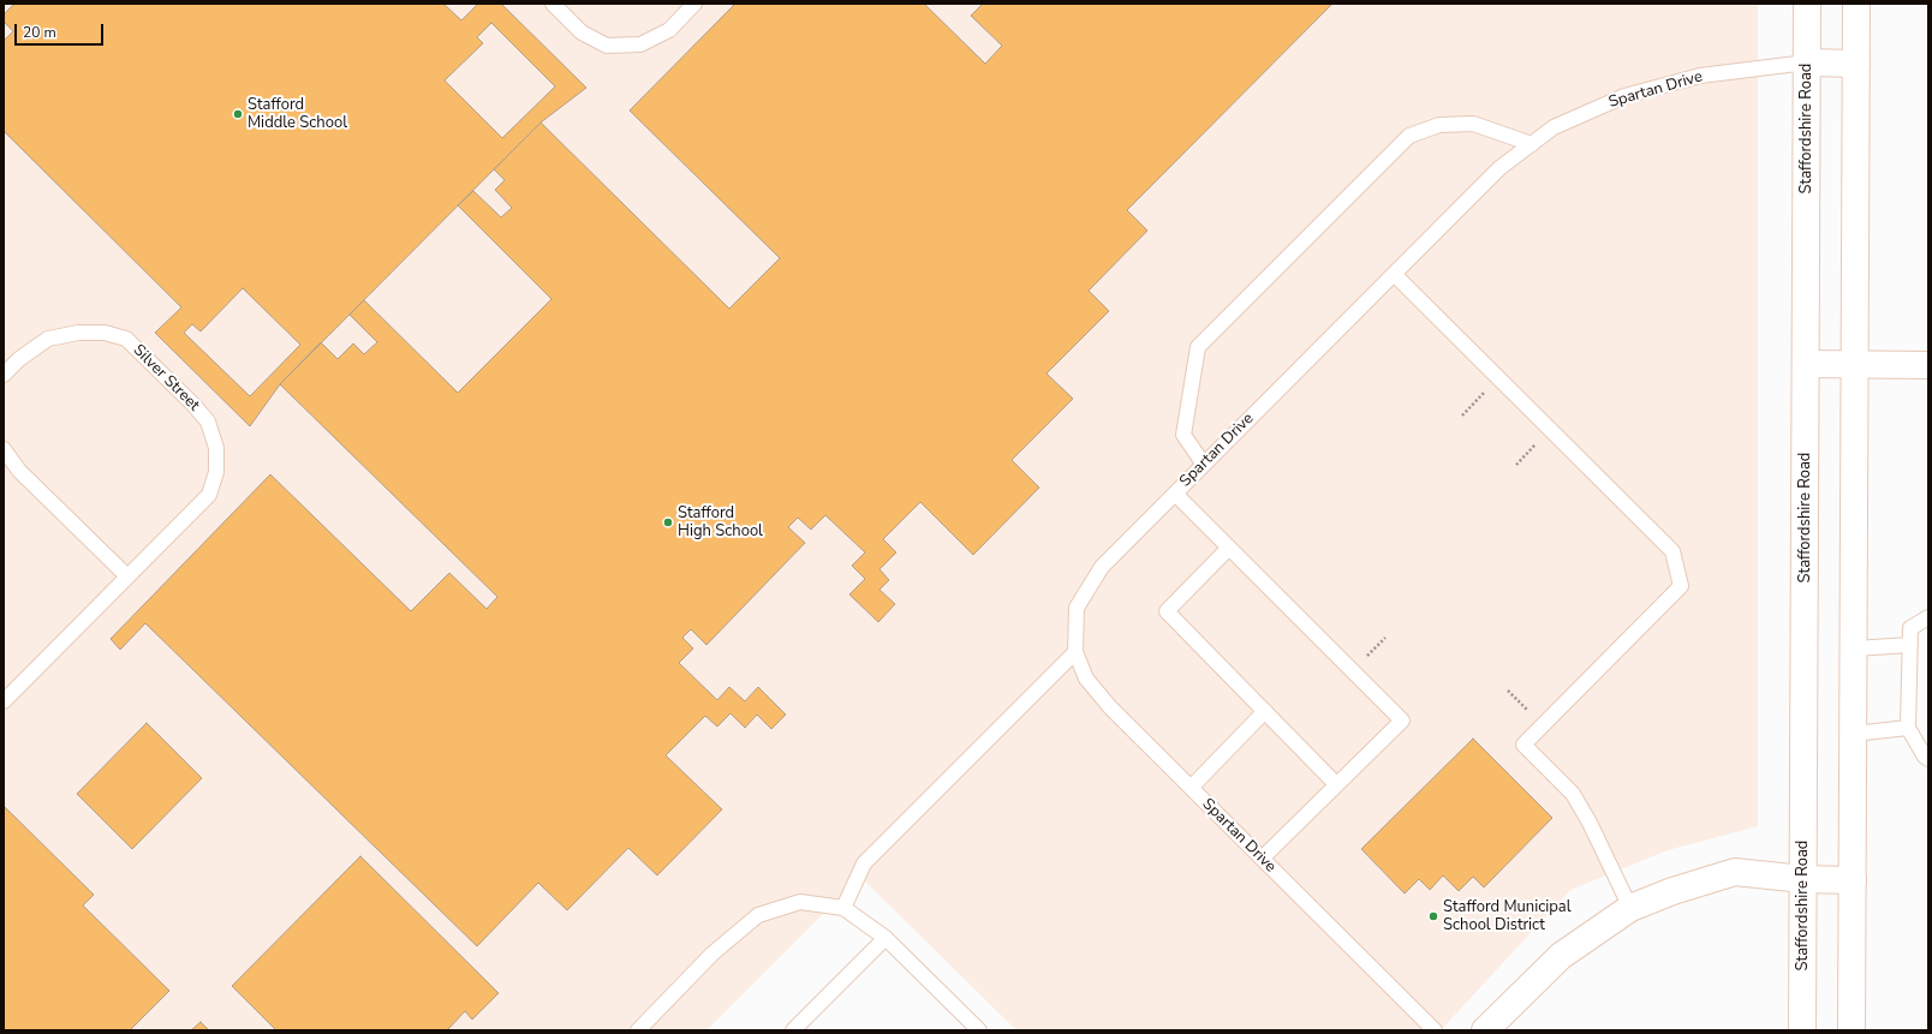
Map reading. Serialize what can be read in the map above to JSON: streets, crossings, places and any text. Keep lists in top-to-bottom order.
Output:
{
  "streets": {
    "main road": ["Spartan Drive", "Staffordshire Road"],
    "lane": ["Silver Street"]
  },
  "crossings": [
    ["Spartan Drive", "Staffordshire Road"]
  ],
  "places": ["Stafford Middle School", "Stafford High School", "Stafford Municipal School District"],
  "scale_bar": "20 m"
}
